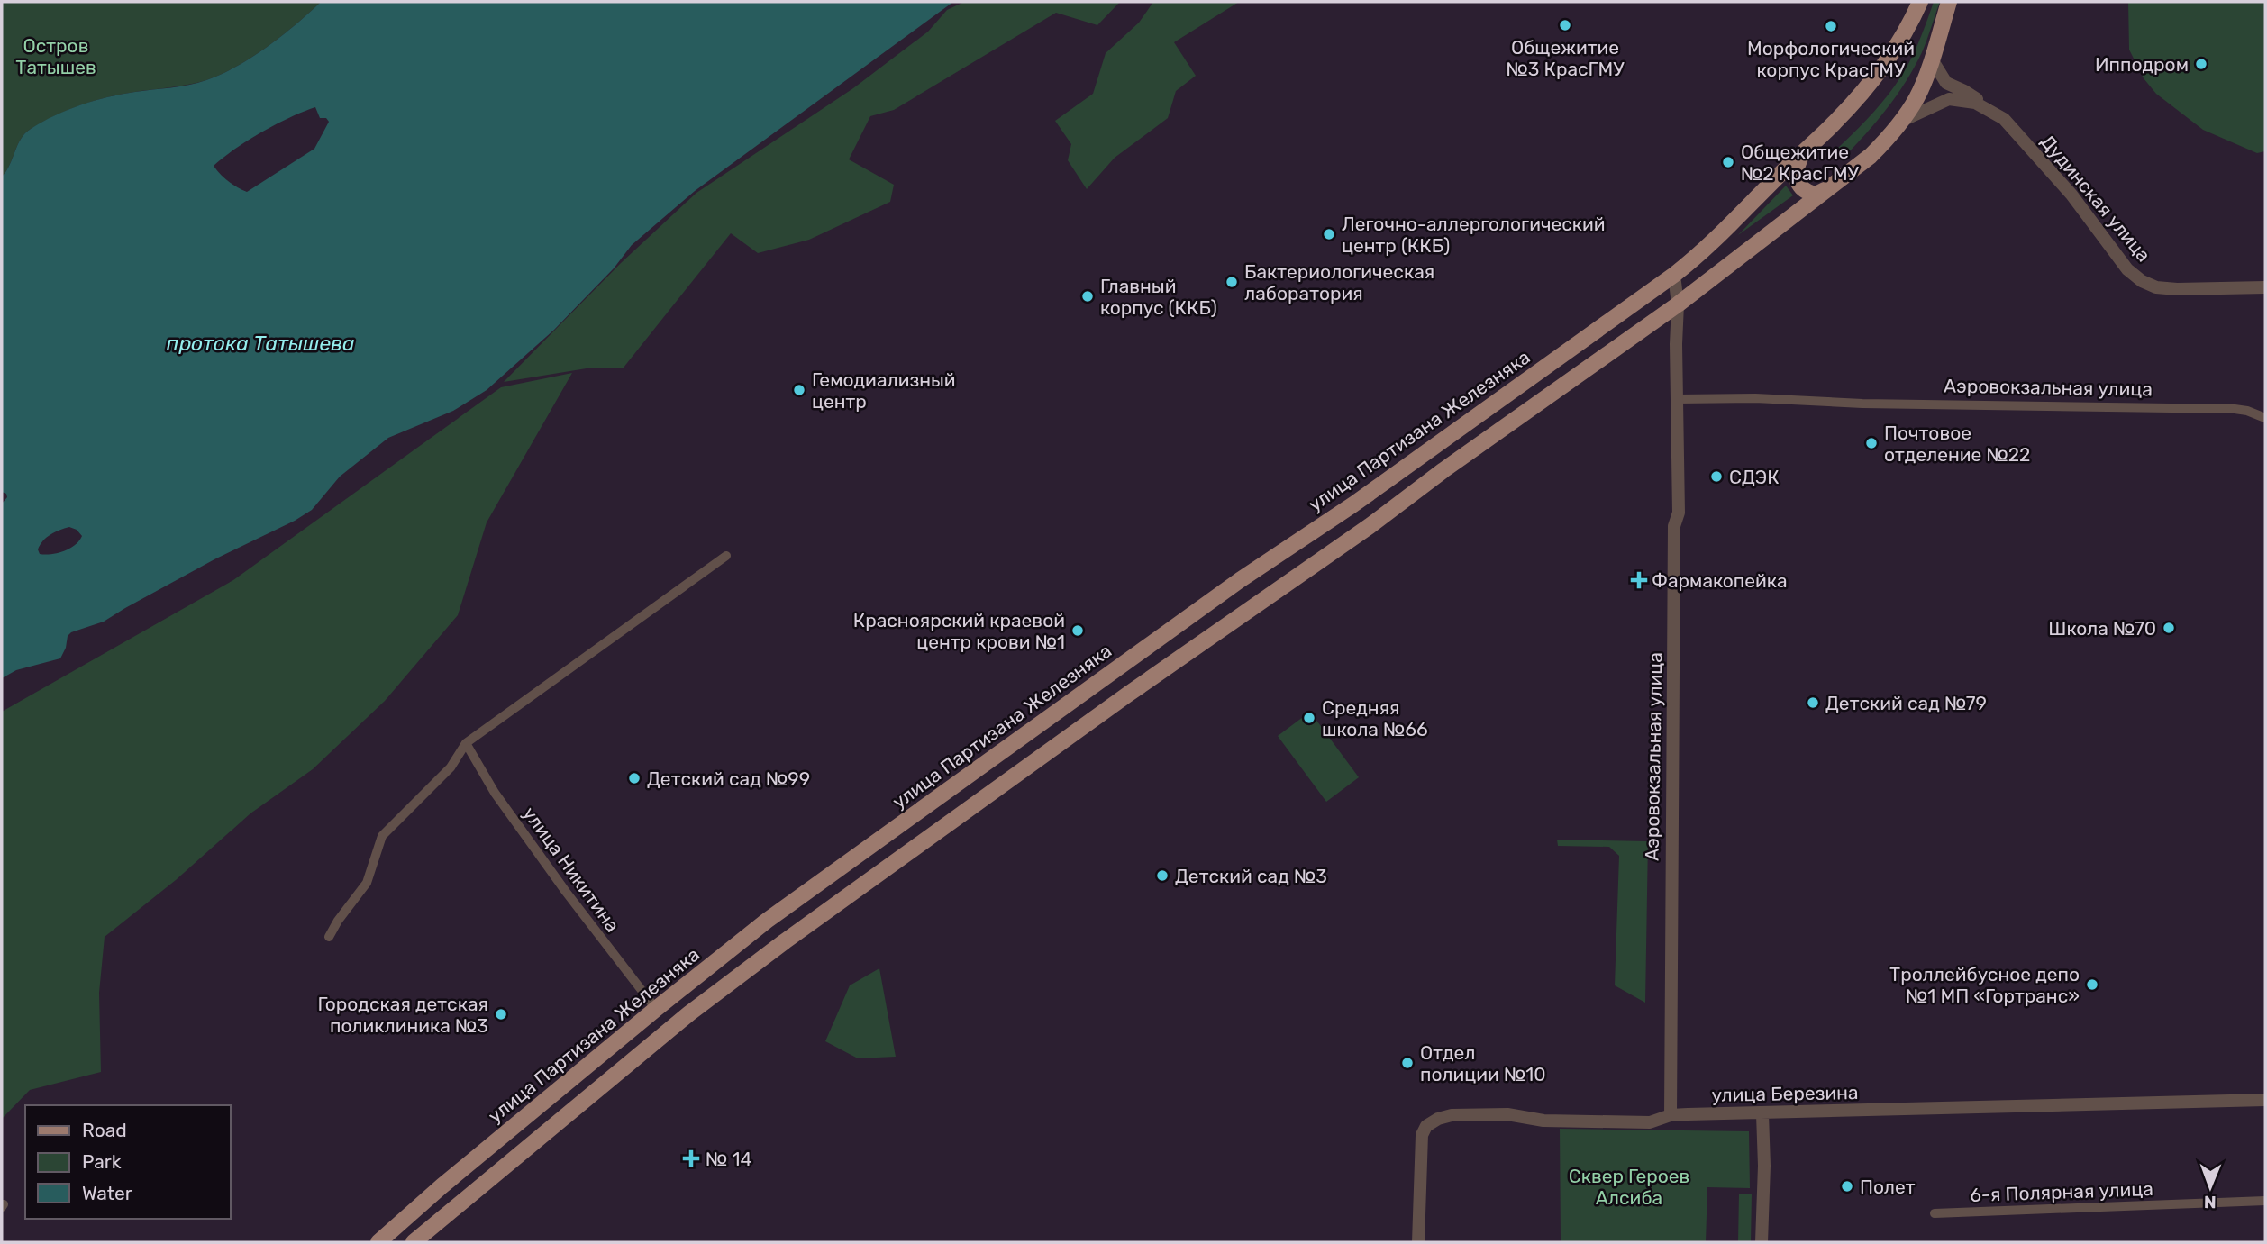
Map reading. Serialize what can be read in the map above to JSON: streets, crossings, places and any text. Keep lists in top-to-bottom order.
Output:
{
  "streets": {
    "main road": ["улица Партизана Железняка"],
    "street": [
      "Дудинская улица",
      "Аэровокзальная улица",
      "улица Никитина",
      "улица Березина",
      "6-я Полярная улица"
    ]
  },
  "crossings": [
    ["Аэровокзальная улица", "улица Березина"],
    ["улица Партизана Железняка", "улица Никитина"]
  ],
  "water": ["протока Татышева"],
  "parks": ["Остров Татышев", "Сквер Героев Алсиба"],
  "places": {
    "other": [
      "Общежитие №3 КрасГМУ",
      "Морфологический корпус КрасГМУ",
      "Ипподром",
      "Общежитие №2 КрасГМУ",
      "Легочно-аллергологический центр (ККБ)",
      "Бактериологическая лаборатория",
      "Главный корпус (ККБ)",
      "Гемодиализный центр",
      "Почтовое отделение №22",
      "СДЭК",
      "Школа №70",
      "Красноярский краевой центр крови №1",
      "Детский сад №79",
      "Средняя школа №66",
      "Детский сад №99",
      "Детский сад №3",
      "Троллейбусное депо №1 МП «Гортранс»",
      "Городская детская поликлиника №3",
      "Отдел полиции №10",
      "Полет"
    ],
    "health": ["Фармакопейка", "№ 14"]
  },
  "legend": ["Road", "Park", "Water"],
  "north": "bottom"
}
